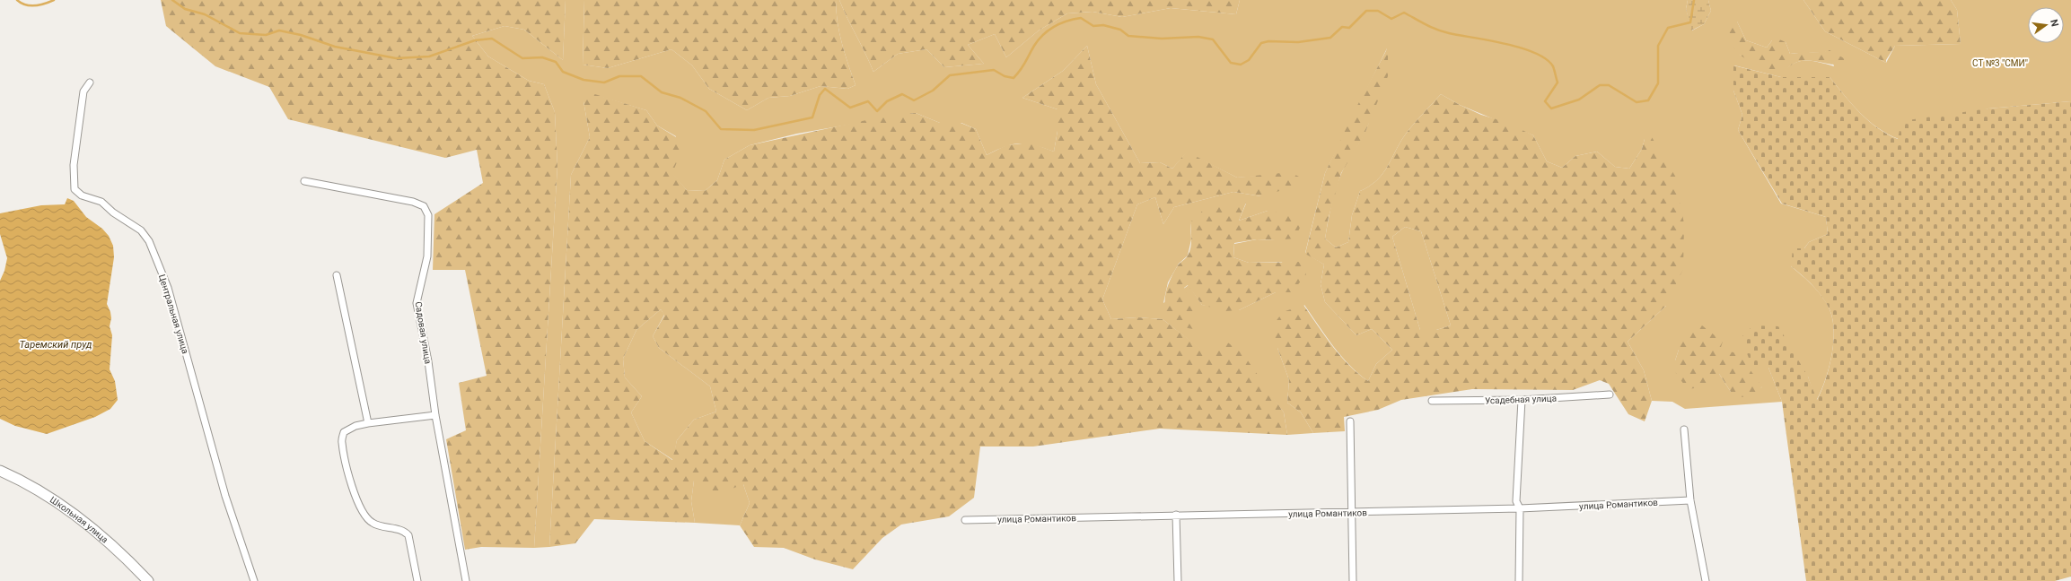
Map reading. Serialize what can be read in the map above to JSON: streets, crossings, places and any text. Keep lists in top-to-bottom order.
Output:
{
  "streets": {
    "main road": ["Школьная улица"],
    "street": [
      "Центральная улица",
      "Садовая улица",
      "Усадебная улица",
      "улица Романтиков"
    ]
  },
  "water": ["Таремский пруд"],
  "parks": ["СТ №3 \"СМИ\""],
  "north": "right"
}
